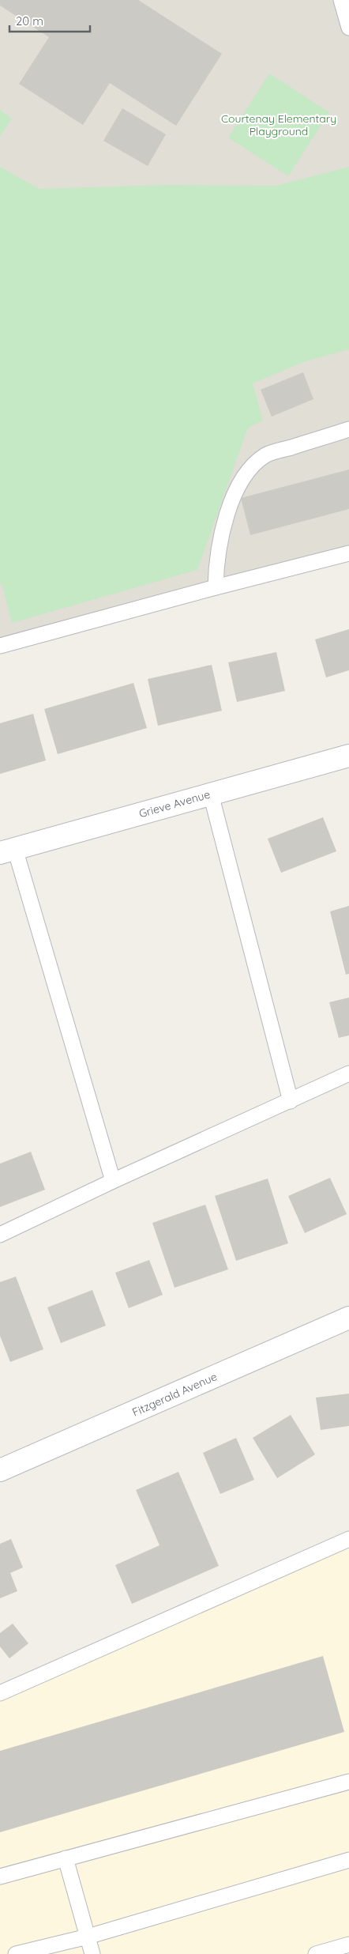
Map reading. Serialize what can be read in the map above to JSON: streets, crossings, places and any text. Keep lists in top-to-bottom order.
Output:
{
  "streets": {
    "street": ["Grieve Avenue", "Fitzgerald Avenue"]
  },
  "parks": ["Courtenay Elementary Playground"],
  "scale_bar": "20 m"
}
